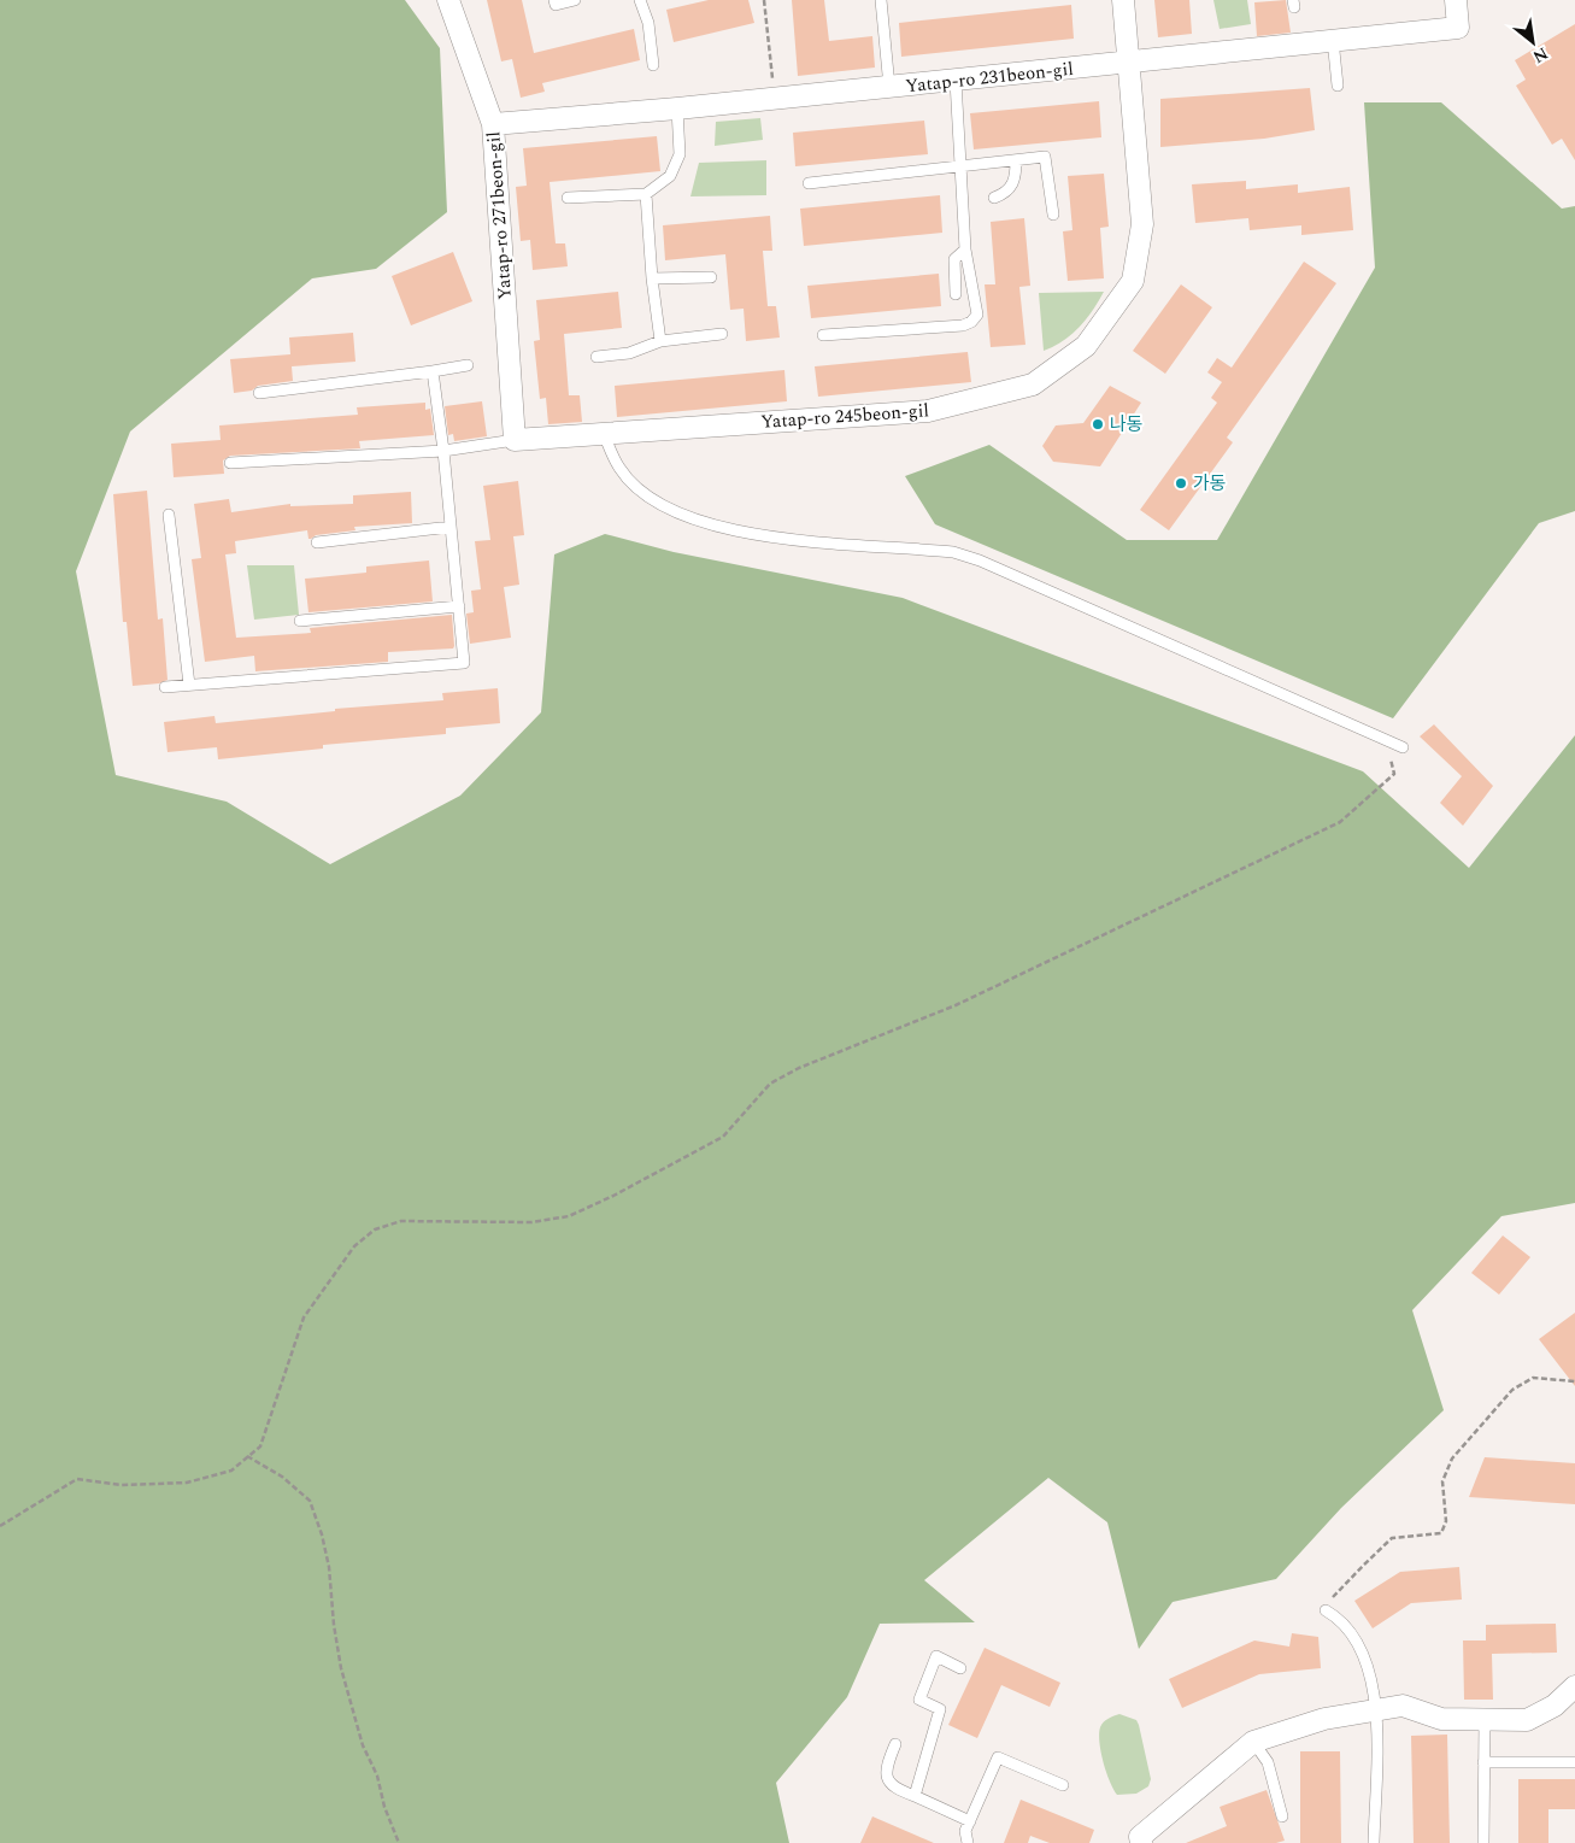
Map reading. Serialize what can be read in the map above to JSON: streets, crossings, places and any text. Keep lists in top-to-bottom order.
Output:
{
  "streets": {
    "street": ["Yatap-ro 231beon-gil", "Yatap-ro 271beon-gil", "Yatap-ro 245beon-gil"]
  },
  "crossings": [
    ["Yatap-ro 231beon-gil", "Yatap-ro 271beon-gil"],
    ["Yatap-ro 231beon-gil", "Yatap-ro 245beon-gil"],
    ["Yatap-ro 271beon-gil", "Yatap-ro 245beon-gil"]
  ],
  "places": ["나동", "가동"],
  "north": "bottom right"
}
